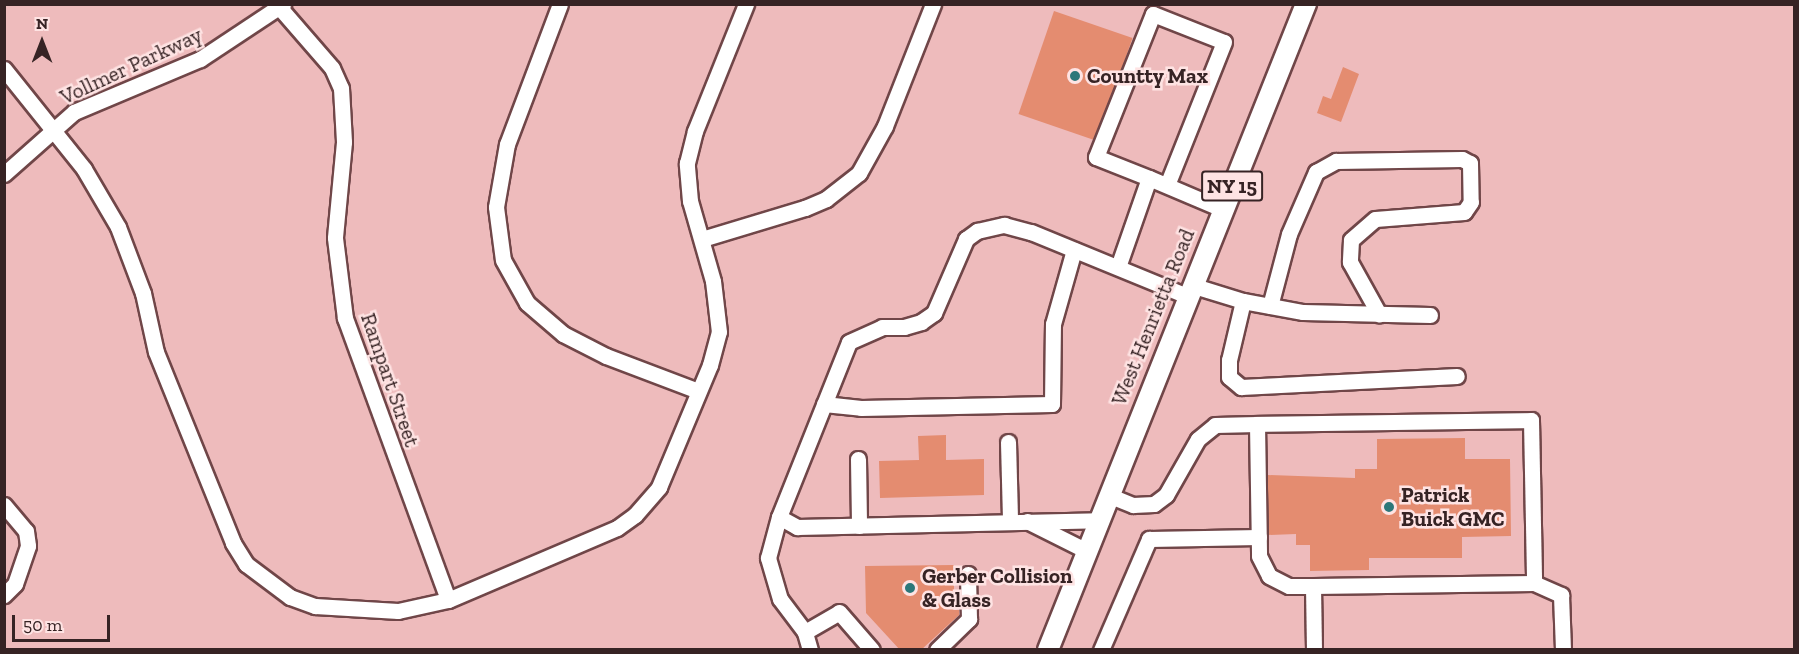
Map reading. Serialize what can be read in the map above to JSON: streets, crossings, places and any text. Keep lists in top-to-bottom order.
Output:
{
  "streets": {
    "main road": ["NY 15", "West Henrietta Road"],
    "street": ["Vollmer Parkway", "Rampart Street"]
  },
  "crossings": [
    ["Vollmer Parkway", "Rampart Street"]
  ],
  "places": ["Countty Max", "Patrick Buick GMC", "Gerber Collision & Glass"],
  "scale_bar": "50 m",
  "north": "top"
}
